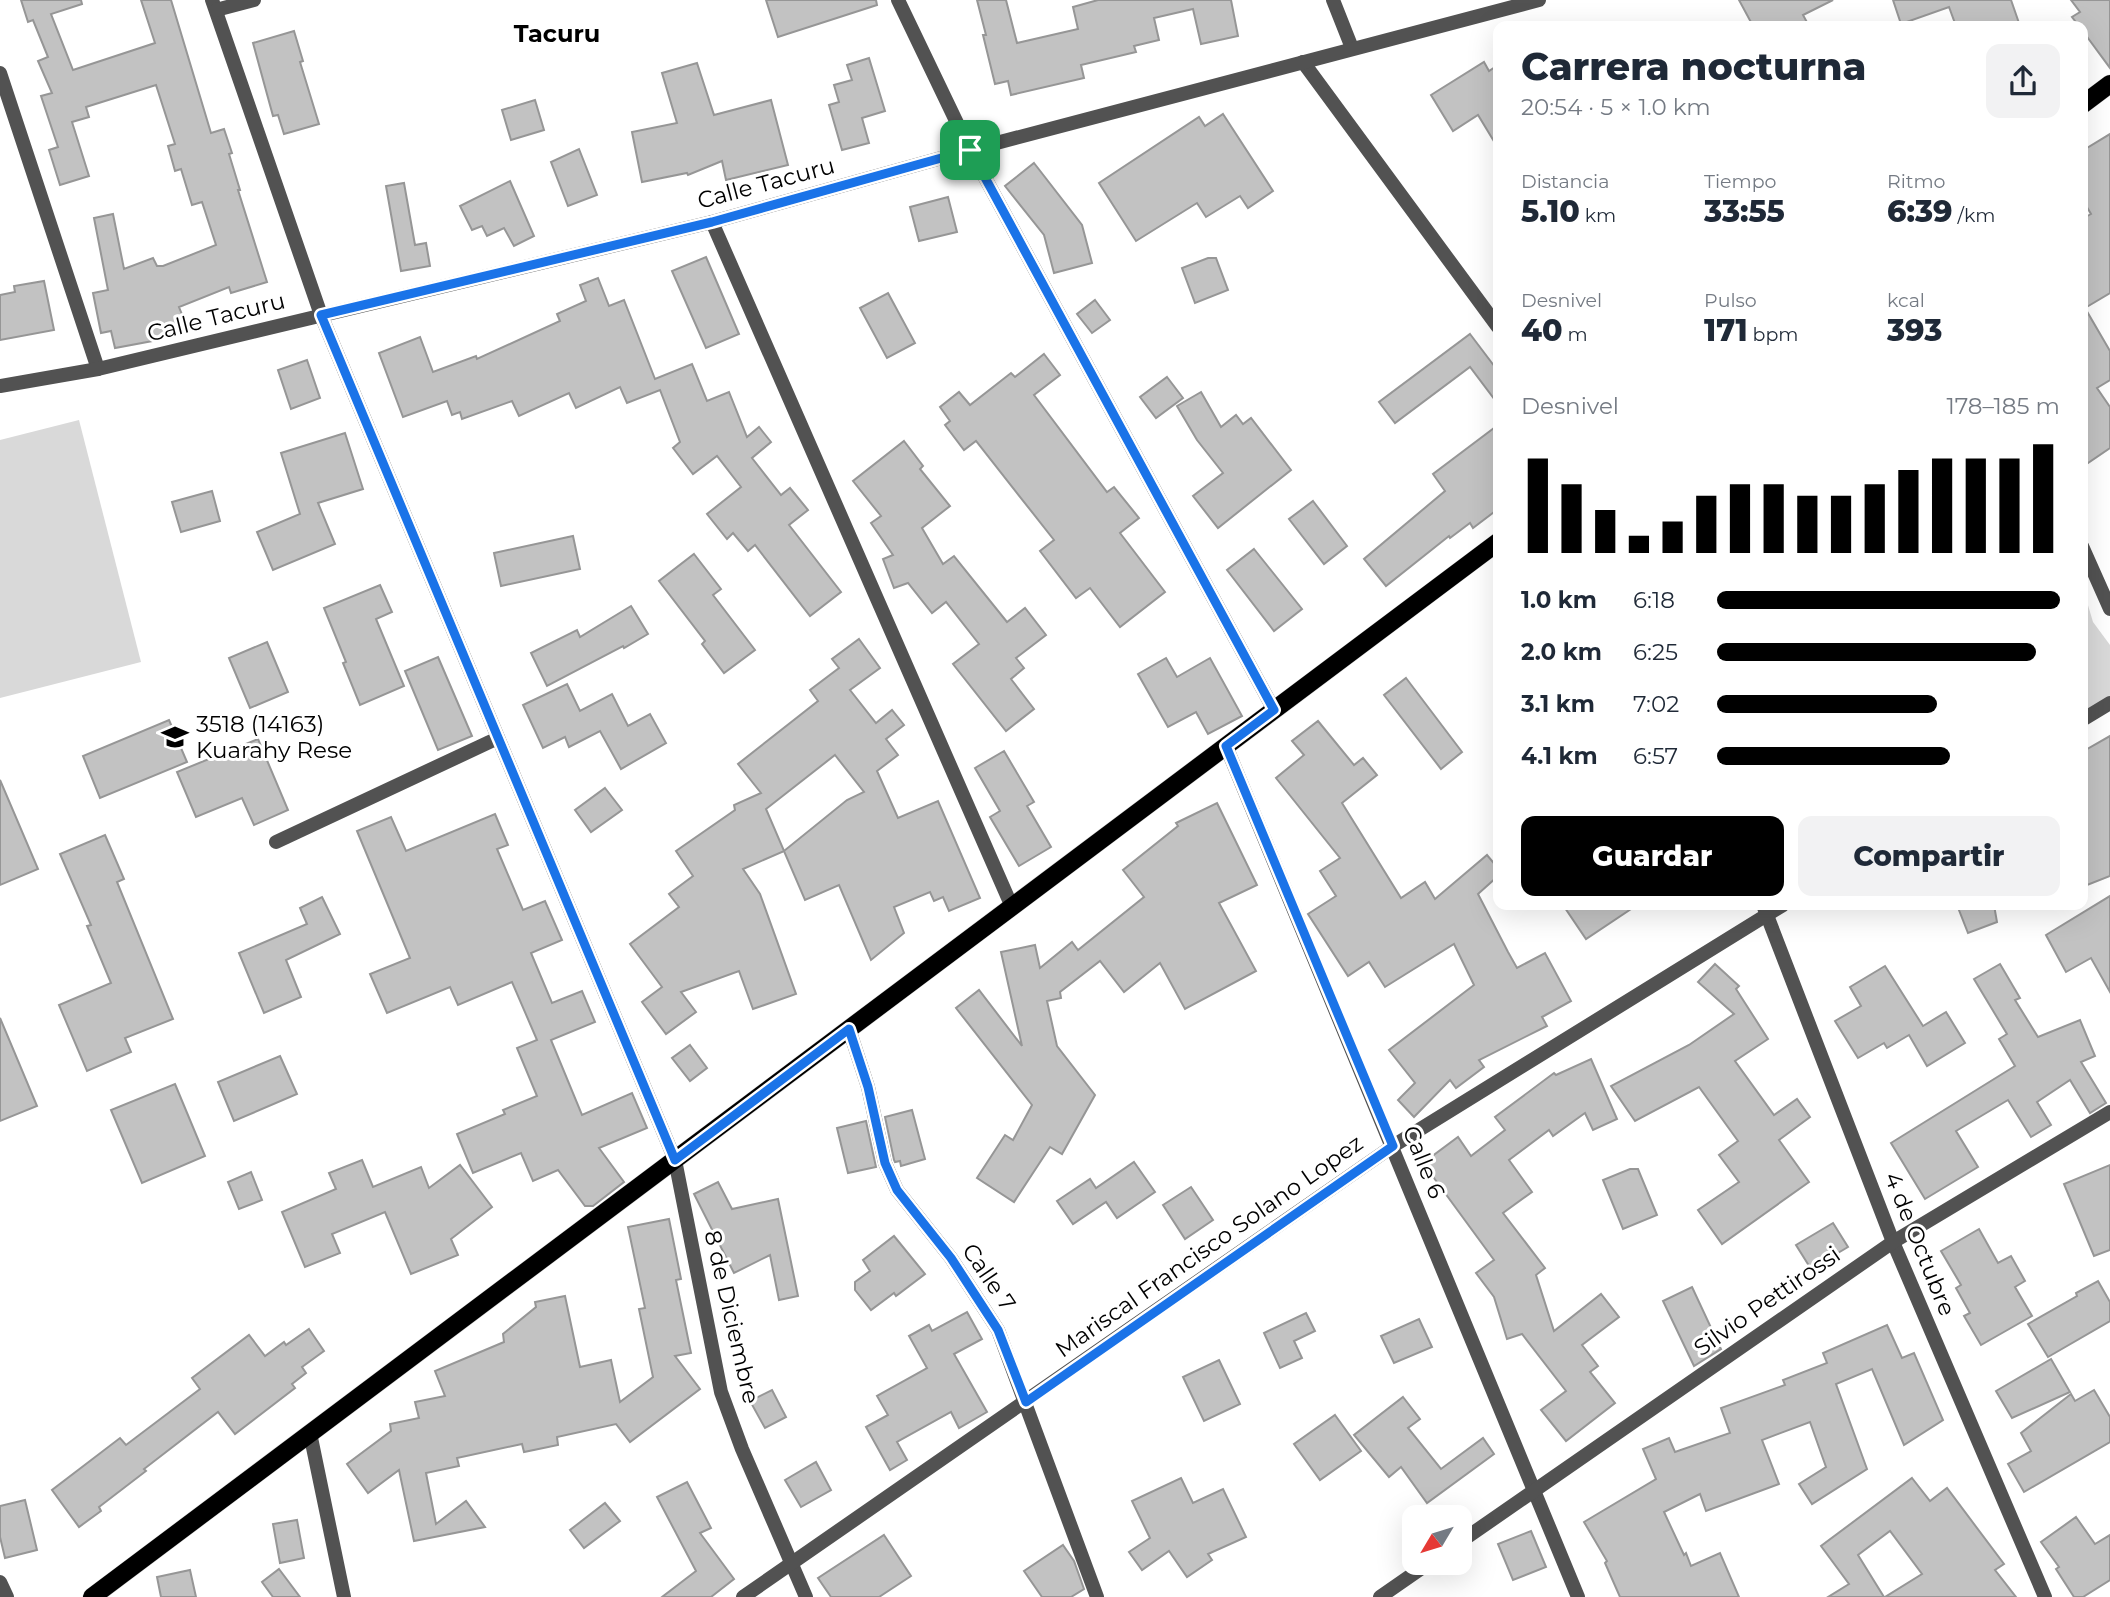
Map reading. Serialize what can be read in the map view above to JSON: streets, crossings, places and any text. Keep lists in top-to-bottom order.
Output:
{
  "streets": {
    "street": [
      "Calle Tacuru",
      "Calle 6",
      "4 de Octubre",
      "Mariscal Francisco Solano Lopez",
      "Calle 7",
      "Silvio Pettirossi",
      "8 de Diciembre"
    ]
  },
  "crossings": [
    ["Calle Tacuru", "8 de Diciembre"],
    ["Calle 6", "Mariscal Francisco Solano Lopez"],
    ["Calle 6", "Silvio Pettirossi"],
    ["4 de Octubre", "Mariscal Francisco Solano Lopez"],
    ["4 de Octubre", "Silvio Pettirossi"],
    ["Mariscal Francisco Solano Lopez", "Calle 7"],
    ["Mariscal Francisco Solano Lopez", "8 de Diciembre"]
  ],
  "districts": ["Tacuru"],
  "places": {
    "school or university": ["3518 (14163) Kuarahy Rese"]
  },
  "north": "bottom left",
  "page": {
    "heading": ["Carrera nocturna", "20:54 · 5 × 1.0 km"],
    "stats": [
      ["Distancia", "5.10 km"],
      ["Tiempo", "33:55"],
      ["Ritmo", "6:39 /km"],
      ["Desnivel", "40 m"],
      ["Pulso", "171 bpm"],
      ["kcal", "393"]
    ],
    "chart": ["Desnivel", "178–185 m"],
    "list": [
      {
        "name": "1.0 km",
        "note": "6:18"
      },
      {
        "name": "2.0 km",
        "note": "6:25"
      },
      {
        "name": "3.1 km",
        "note": "7:02"
      },
      {
        "name": "4.1 km",
        "note": "6:57"
      }
    ],
    "buttons": ["Guardar", "Compartir"]
  }
}
